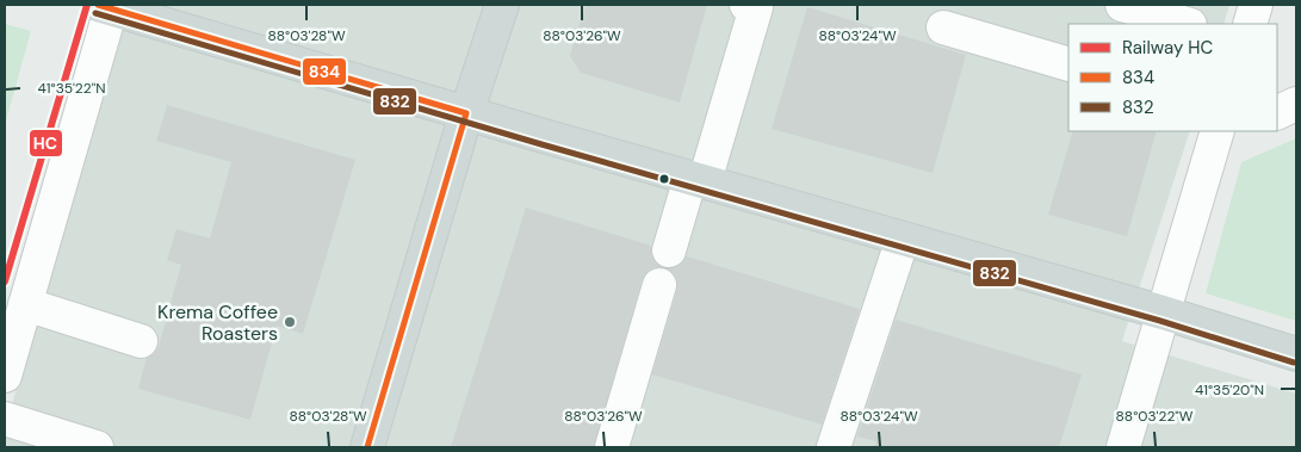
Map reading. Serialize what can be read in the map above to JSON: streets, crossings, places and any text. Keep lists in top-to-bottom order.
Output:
{
  "places": ["Krema Coffee Roasters"],
  "lines": ["rail line HC", "transit line 834", "transit line 832"],
  "legend": ["Railway HC", "834", "832"],
  "coordinates": [
    "88°03'28\"W",
    "88°03'26\"W",
    "88°03'24\"W",
    "41°35'22\"N",
    "41°35'20\"N",
    "88°03'22\"W"
  ]
}
